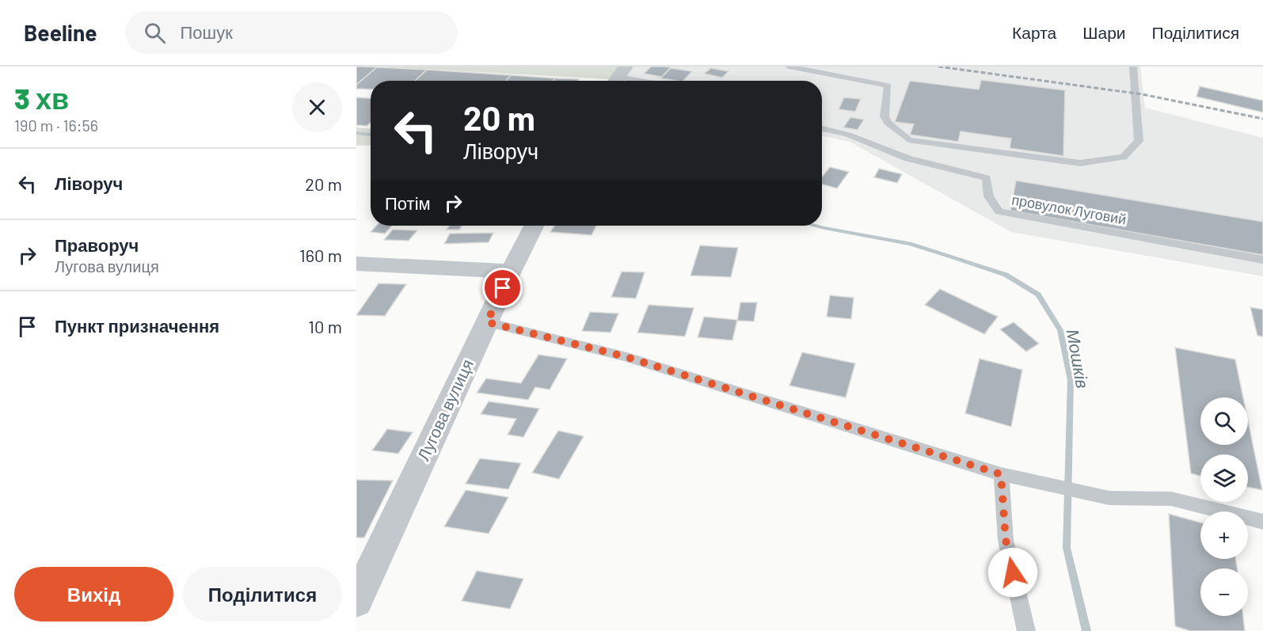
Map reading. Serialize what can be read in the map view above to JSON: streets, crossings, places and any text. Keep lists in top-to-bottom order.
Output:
{
  "streets": {
    "street": ["Лугова вулиця"],
    "lane": ["провулок Луговий"]
  },
  "water": ["Мошків"],
  "page": {
    "header": "Beeline",
    "search": "Пошук",
    "nav": ["Карта", "Шари", "Поділитися"],
    "heading": ["3 хв", "190 m · 16:56"],
    "turn": ["20 m", "Ліворуч"],
    "list": [
      {
        "name": "Ліворуч",
        "value": "20 m"
      },
      {
        "name": "Праворуч",
        "note": "Лугова вулиця",
        "value": "160 m"
      },
      {
        "name": "Пункт призначення",
        "value": "10 m"
      }
    ],
    "then": "Потім",
    "map_buttons": ["+", "−"],
    "buttons": ["Вихід", "Поділитися"]
  }
}
